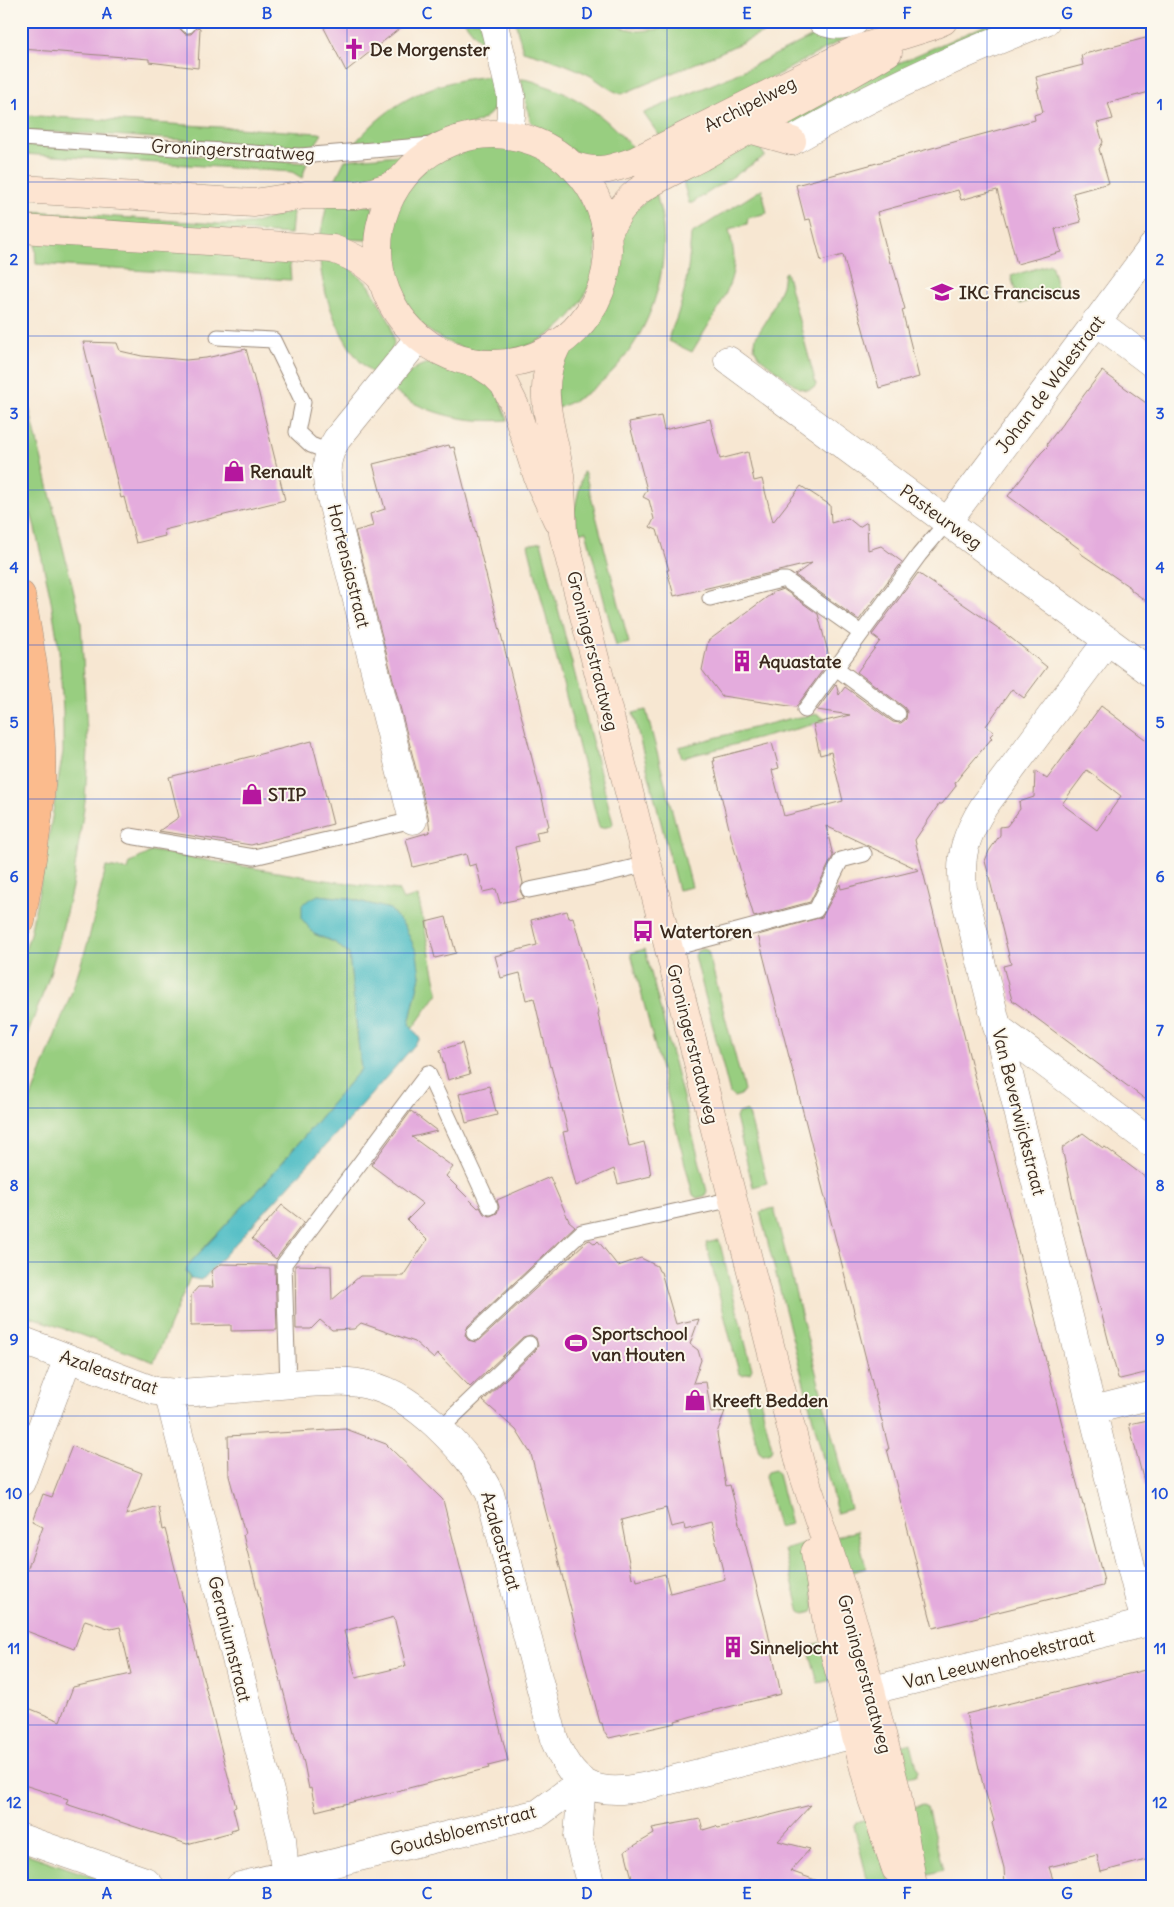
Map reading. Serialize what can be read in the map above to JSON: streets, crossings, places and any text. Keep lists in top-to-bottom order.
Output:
{
  "streets": {
    "main road": ["Archipelweg", "Groningerstraatweg"],
    "street": [
      "Johan de Walestraat",
      "Pasteurweg",
      "Hortensiastraat",
      "Van Beverwijckstraat",
      "Azaleastraat",
      "Geraniumstraat",
      "Van Leeuwenhoekstraat",
      "Goudsbloemstraat"
    ]
  },
  "crossings": [
    ["Groningerstraatweg", "Van Leeuwenhoekstraat"],
    ["Johan de Walestraat", "Pasteurweg"],
    ["Pasteurweg", "Van Beverwijckstraat"],
    ["Van Beverwijckstraat", "Van Leeuwenhoekstraat"],
    ["Azaleastraat", "Geraniumstraat"],
    ["Azaleastraat", "Goudsbloemstraat"],
    ["Geraniumstraat", "Goudsbloemstraat"]
  ],
  "places": {
    "church": ["De Morgenster"],
    "school or university": ["IKC Franciscus"],
    "shop": ["Renault", "STIP", "Kreeft Bedden"],
    "building": ["Aquastate", "Sinneljocht"],
    "bus stop": ["Watertoren"],
    "sports": ["Sportschool van Houten"]
  },
  "grid": {
    "columns": [
      "A",
      "B",
      "C",
      "D",
      "E",
      "F",
      "G"
    ],
    "rows": [
      "1",
      "2",
      "3",
      "4",
      "5",
      "6",
      "7",
      "8",
      "9",
      "10",
      "11",
      "12"
    ]
  }
}
